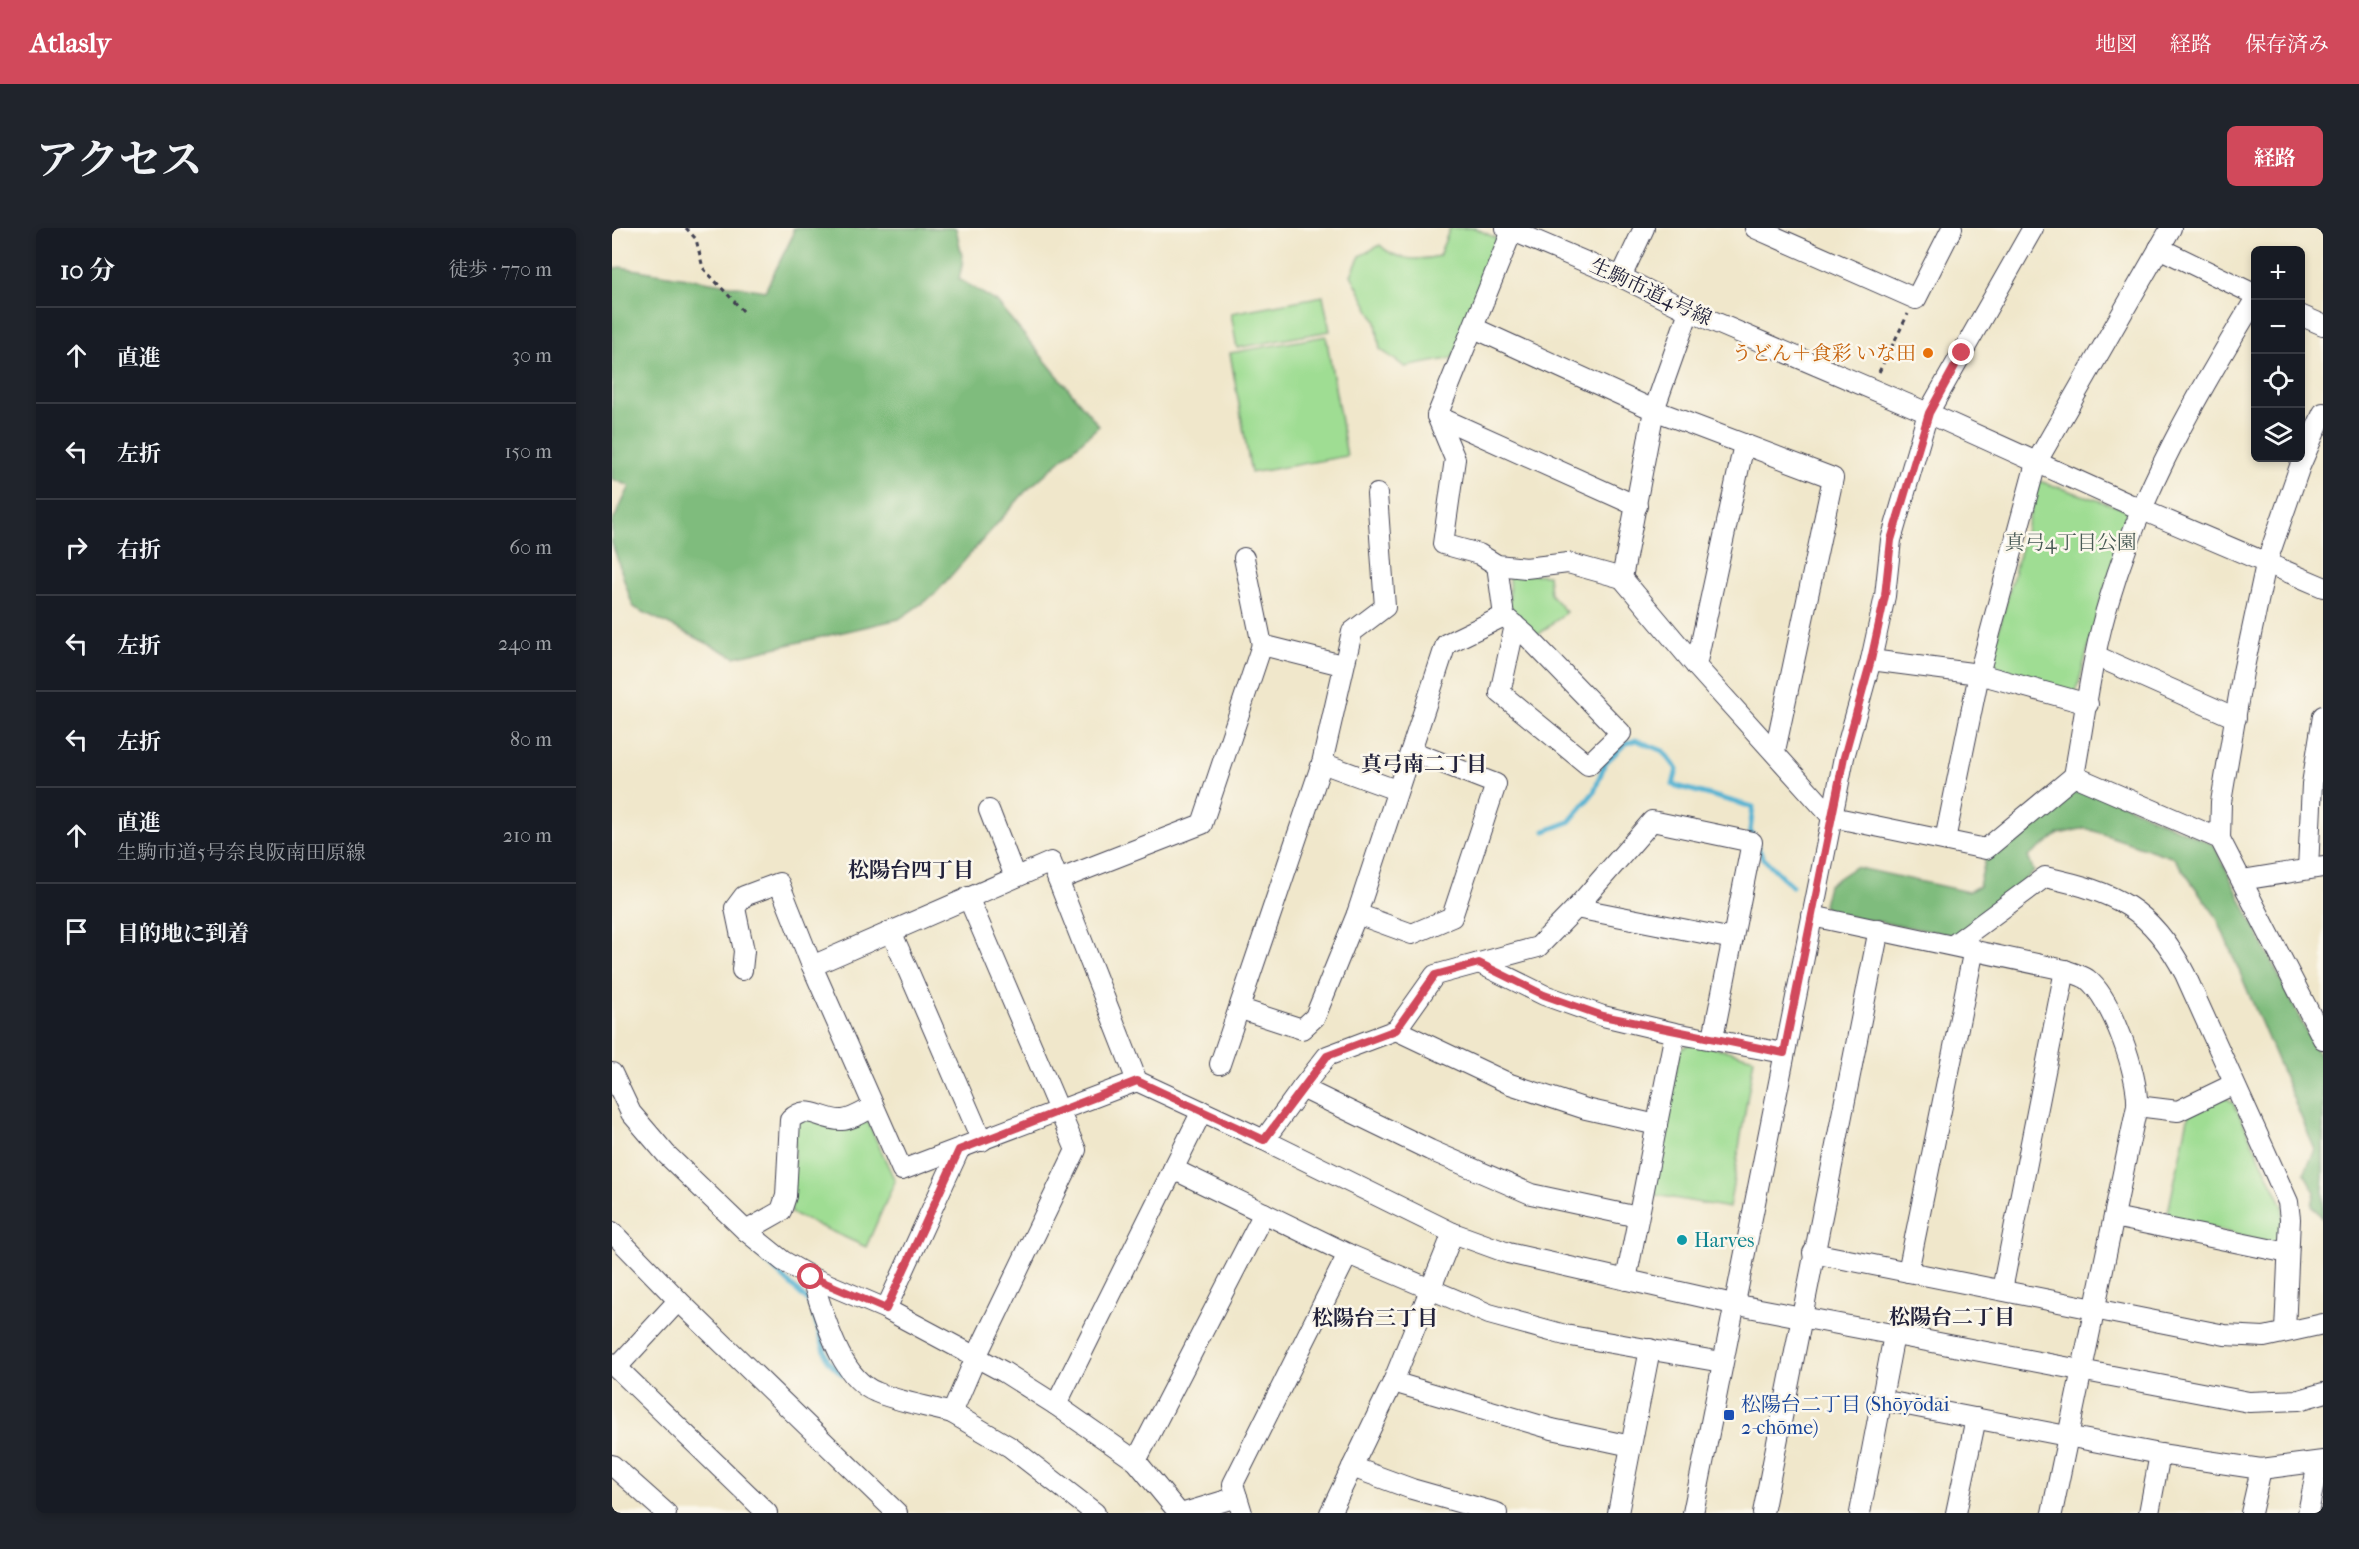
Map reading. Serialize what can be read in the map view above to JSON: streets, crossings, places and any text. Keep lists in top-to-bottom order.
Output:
{
  "streets": {
    "street": ["生駒市道4号線"]
  },
  "districts": [
    "真弓南二丁目",
    "松陽台四丁目",
    "松陽台二丁目",
    "松陽台三丁目"
  ],
  "parks": ["真弓4丁目公園"],
  "places": {
    "other": ["うどん＋食彩 いな田", "Harves"],
    "transit": ["松陽台二丁目 (Shōyōdai 2-chōme)"]
  },
  "page": {
    "header": "Atlasly",
    "nav": ["地図", "経路", "保存済み"],
    "title": "アクセス",
    "buttons": "経路",
    "heading": ["10 分", "徒歩 · 770 m"],
    "map_buttons": ["+", "−"],
    "list": [
      ["直進", "30 m"],
      ["左折", "150 m"],
      ["右折", "60 m"],
      ["左折", "240 m"],
      ["左折", "80 m"],
      ["直進", "生駒市道5号奈良阪南田原線", "210 m"],
      "目的地に到着"
    ]
  }
}
